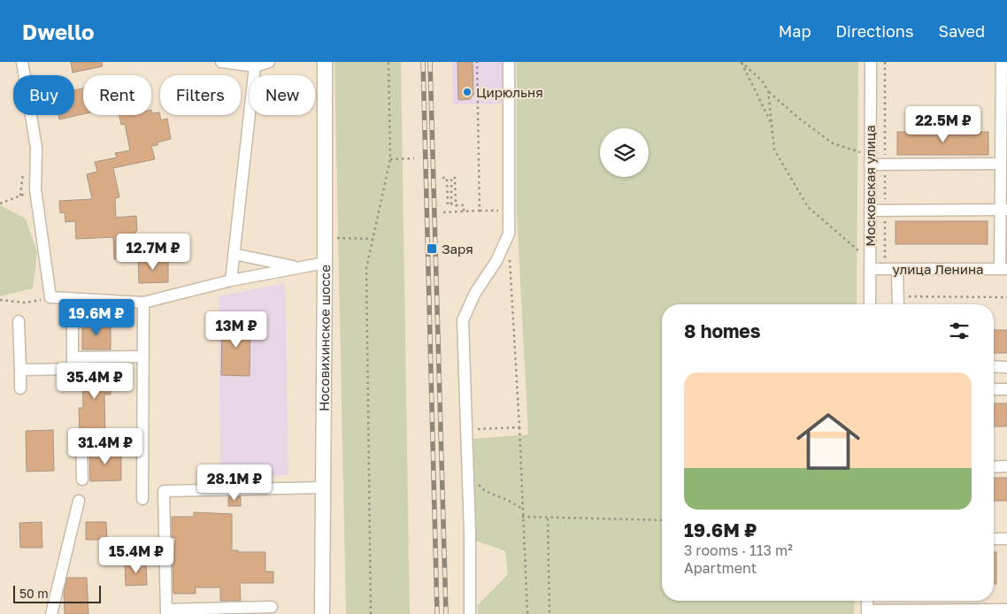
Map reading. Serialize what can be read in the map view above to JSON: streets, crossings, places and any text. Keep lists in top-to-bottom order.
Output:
{
  "streets": {
    "main road": ["Носовихинское шоссе"],
    "street": ["Московская улица", "улица Ленина"]
  },
  "crossings": [
    ["Московская улица", "улица Ленина"]
  ],
  "places": {
    "other": ["Цирюльня"],
    "transit": ["Заря"]
  },
  "scale_bar": "50 m",
  "page": {
    "header": "Dwello",
    "nav": ["Map", "Directions", "Saved"],
    "chip": [
      "Buy",
      "Rent",
      "Filters",
      "New"
    ],
    "price": [
      "22.5M ₽",
      "12.7M ₽",
      "19.6M ₽",
      "13M ₽",
      "35.4M ₽",
      "31.4M ₽",
      "28.1M ₽",
      "15.4M ₽"
    ],
    "heading": "8 homes",
    "list": [
      {
        "name": "19.6M ₽",
        "note": "3 rooms · 113 m² · Apartment"
      }
    ],
    "scale": "50 m"
  }
}
